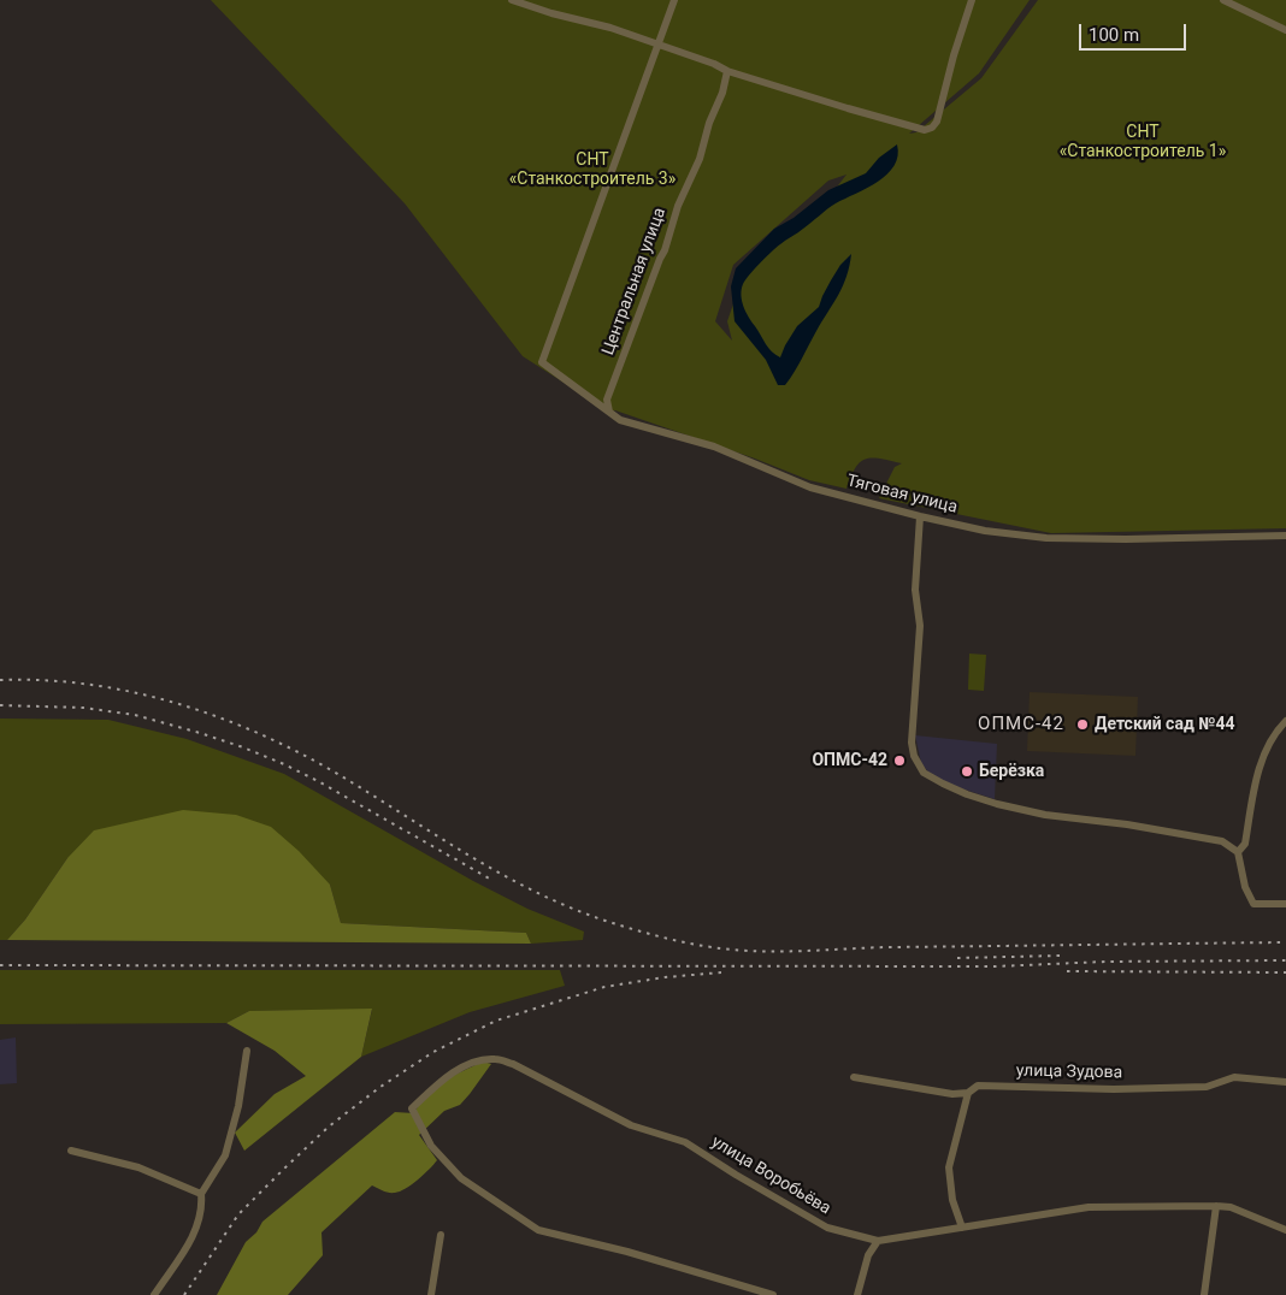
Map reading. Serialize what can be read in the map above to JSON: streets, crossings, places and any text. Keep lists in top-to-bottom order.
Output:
{
  "streets": {
    "street": [
      "Центральная улица",
      "Тяговая улица",
      "улица Зудова",
      "улица Воробьёва"
    ]
  },
  "crossings": [
    ["Центральная улица", "Тяговая улица"]
  ],
  "districts": ["ОПМС-42"],
  "parks": ["СНТ «Станкостроитель 1»", "СНТ «Станкостроитель 3»"],
  "places": ["Детский сад №44", "ОПМС-42", "Берёзка"],
  "scale_bar": "100 m"
}
